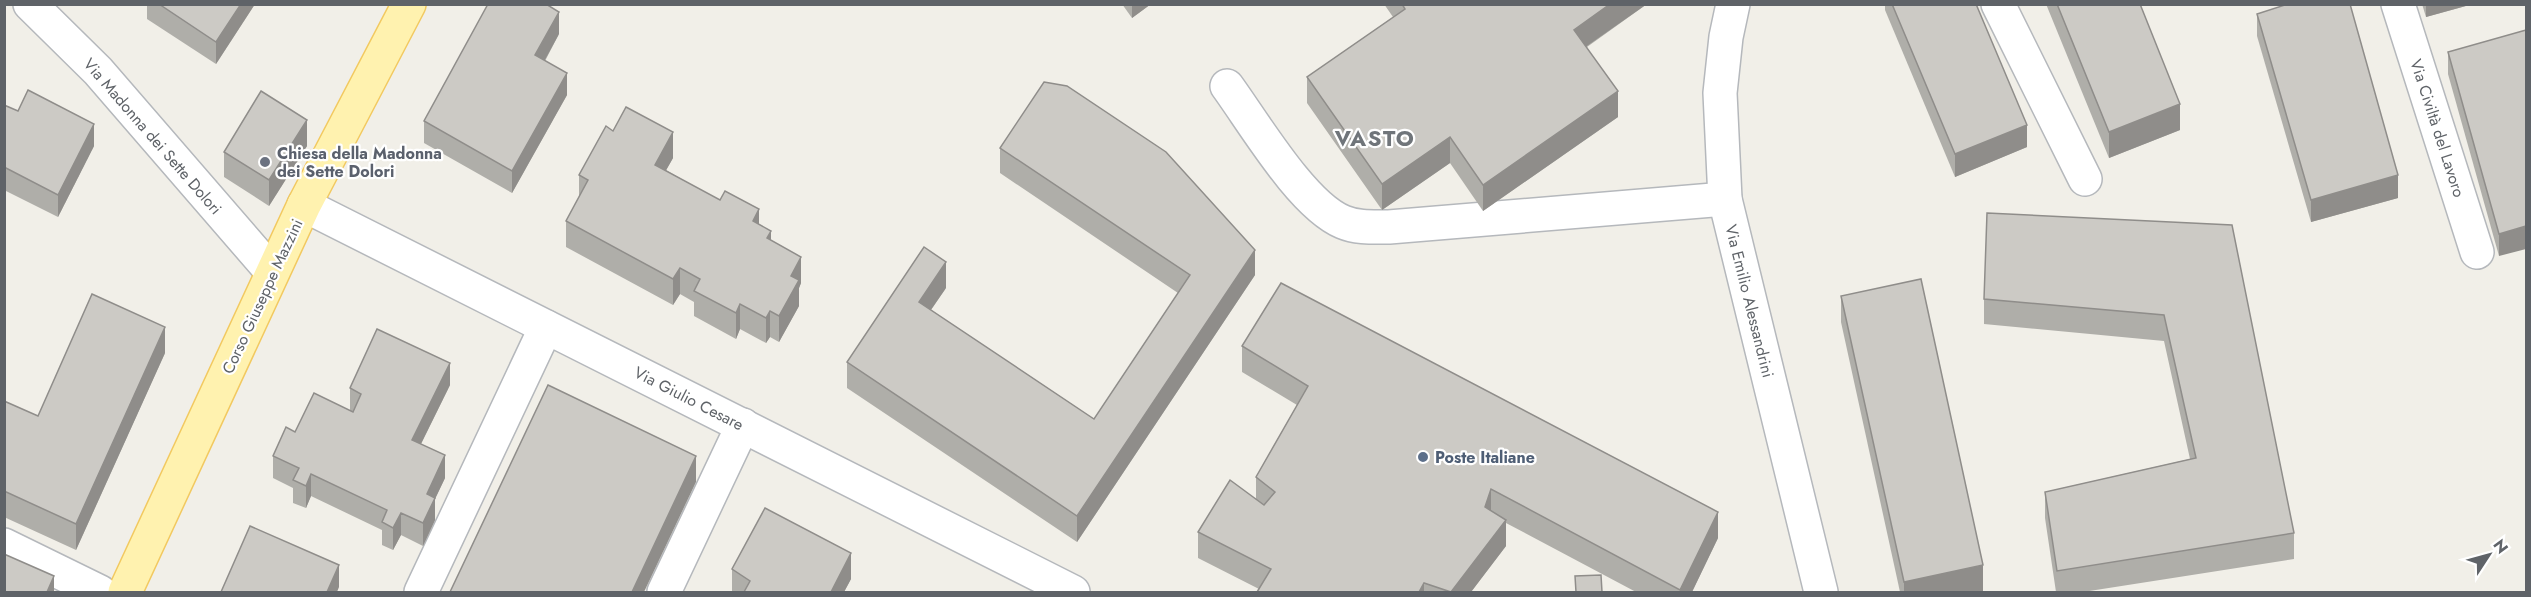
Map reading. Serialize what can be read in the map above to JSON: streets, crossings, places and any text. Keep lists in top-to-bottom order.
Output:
{
  "streets": {
    "main road": ["Corso Giuseppe Mazzini"],
    "street": [
      "Via Civiltà del Lavoro",
      "Via Madonna dei Sette Dolori",
      "Via Emilio Alessandrini",
      "Via Giulio Cesare"
    ]
  },
  "crossings": [
    ["Via Madonna dei Sette Dolori", "Corso Giuseppe Mazzini"],
    ["Corso Giuseppe Mazzini", "Via Giulio Cesare"]
  ],
  "districts": ["VASTO"],
  "places": ["Chiesa della Madonna dei Sette Dolori", "Poste Italiane"],
  "north": "top right"
}
